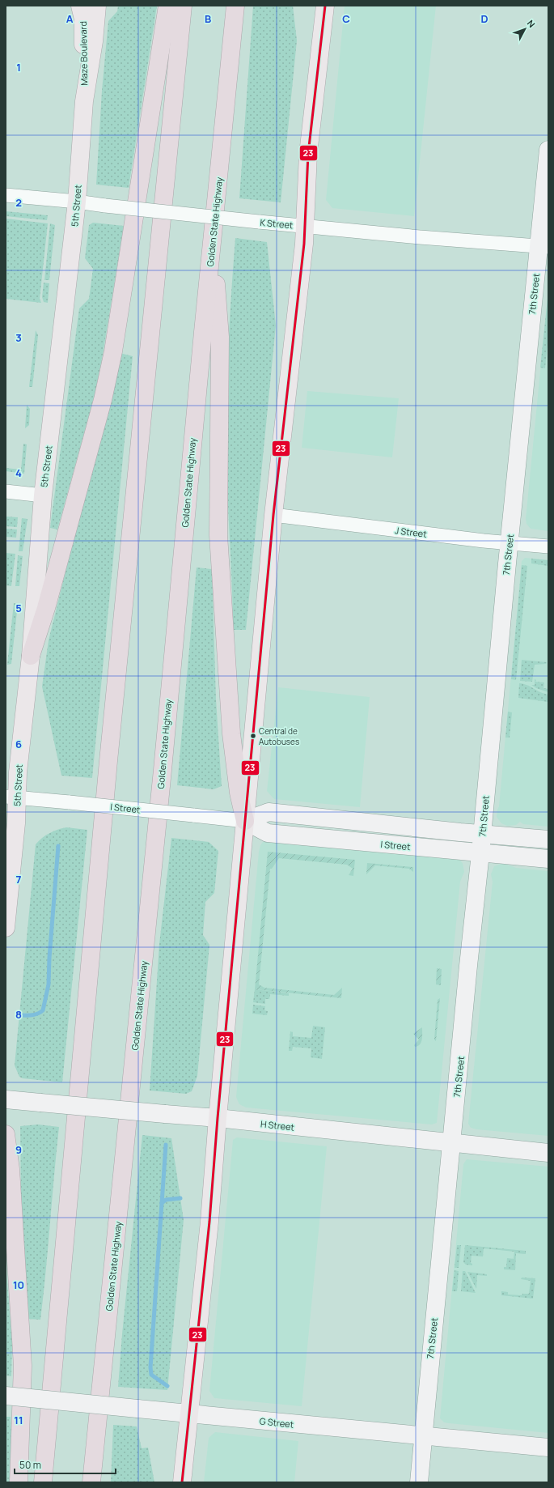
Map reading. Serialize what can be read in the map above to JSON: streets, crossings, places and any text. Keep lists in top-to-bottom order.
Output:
{
  "streets": {
    "highway": ["Golden State Highway"],
    "main road": ["Maze Boulevard", "5th Street"],
    "street": [
      "K Street",
      "7th Street",
      "J Street",
      "I Street",
      "H Street",
      "G Street"
    ]
  },
  "crossings": [
    ["Maze Boulevard", "5th Street"],
    ["5th Street", "K Street"],
    ["5th Street", "I Street"],
    ["K Street", "7th Street"],
    ["7th Street", "J Street"],
    ["7th Street", "I Street"],
    ["7th Street", "H Street"],
    ["7th Street", "G Street"]
  ],
  "places": ["Central de Autobuses"],
  "lines": ["transit line 23"],
  "scale_bar": "50 m",
  "north": "top right",
  "grid": {
    "columns": [
      "A",
      "B",
      "C",
      "D"
    ],
    "rows": [
      "1",
      "2",
      "3",
      "4",
      "5",
      "6",
      "7",
      "8",
      "9",
      "10",
      "11"
    ]
  }
}
